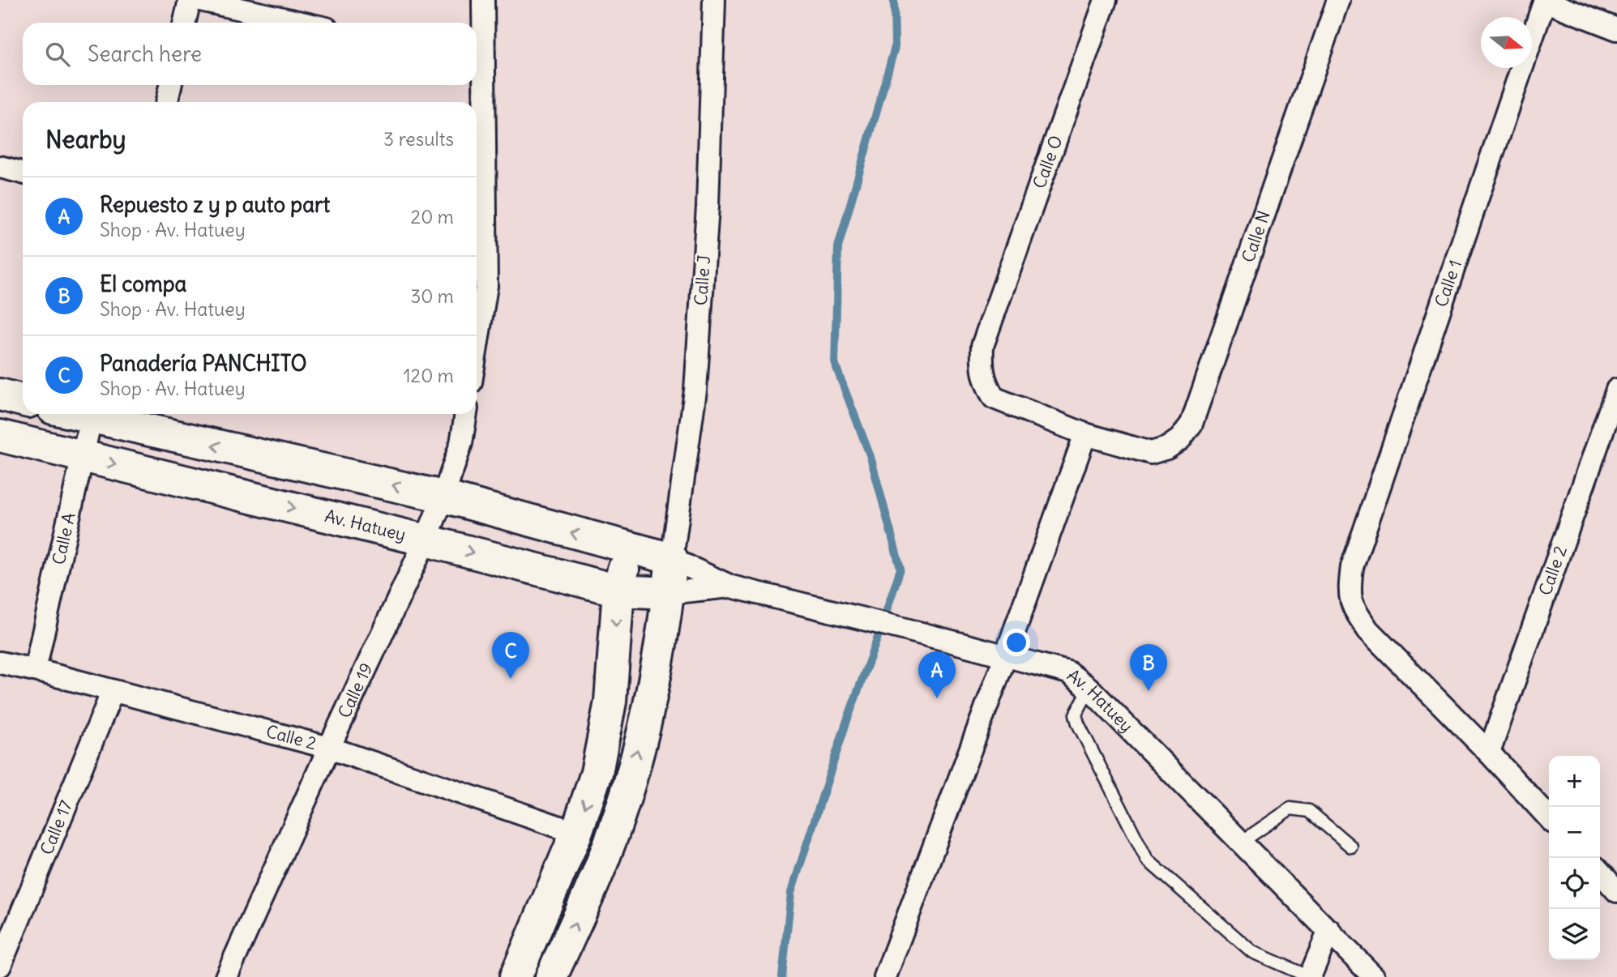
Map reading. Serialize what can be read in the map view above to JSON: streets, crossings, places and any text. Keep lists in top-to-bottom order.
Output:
{
  "streets": {
    "main road": ["Av. Hatuey"],
    "street": [
      "Calle O",
      "Calle N",
      "Calle J",
      "Calle 1",
      "Calle A",
      "Calle 2",
      "Calle 19",
      "Calle 17"
    ]
  },
  "crossings": [
    ["Calle O", "Calle N"],
    ["Calle J", "Av. Hatuey"],
    ["Calle 1", "Calle 2"],
    ["Av. Hatuey", "Calle A"],
    ["Av. Hatuey", "Calle 19"],
    ["Calle A", "Calle 2"],
    ["Calle 2", "Calle 19"],
    ["Calle 2", "Calle 17"]
  ],
  "north": "right",
  "page": {
    "search": "Search here",
    "heading": ["Nearby", "3 results"],
    "list": [
      {
        "mark": "A",
        "name": "Repuesto z y p auto part",
        "note": "Shop · Av. Hatuey",
        "value": "20 m"
      },
      {
        "mark": "B",
        "name": "El compa",
        "note": "Shop · Av. Hatuey",
        "value": "30 m"
      },
      {
        "mark": "C",
        "name": "Panadería PANCHITO",
        "note": "Shop · Av. Hatuey",
        "value": "120 m"
      }
    ],
    "pins": ["C", "B", "A"],
    "map_buttons": ["+", "−"]
  }
}
